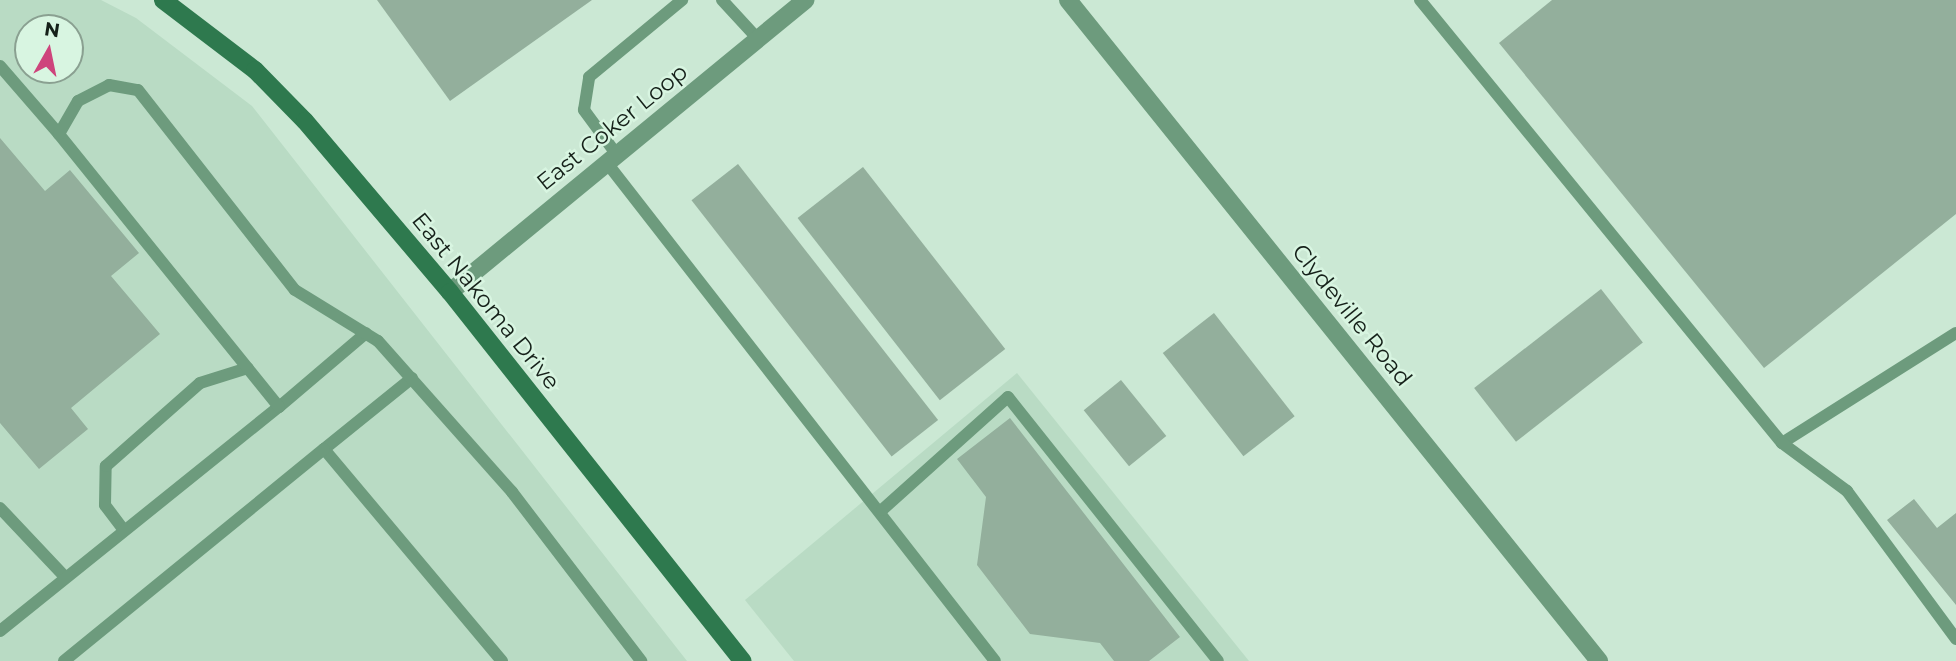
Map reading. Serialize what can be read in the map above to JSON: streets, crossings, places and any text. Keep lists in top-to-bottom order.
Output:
{
  "streets": {
    "main road": ["East Nakoma Drive"],
    "street": ["East Coker Loop", "Clydeville Road"]
  },
  "crossings": [
    ["East Coker Loop", "East Nakoma Drive"]
  ],
  "north": "top"
}
